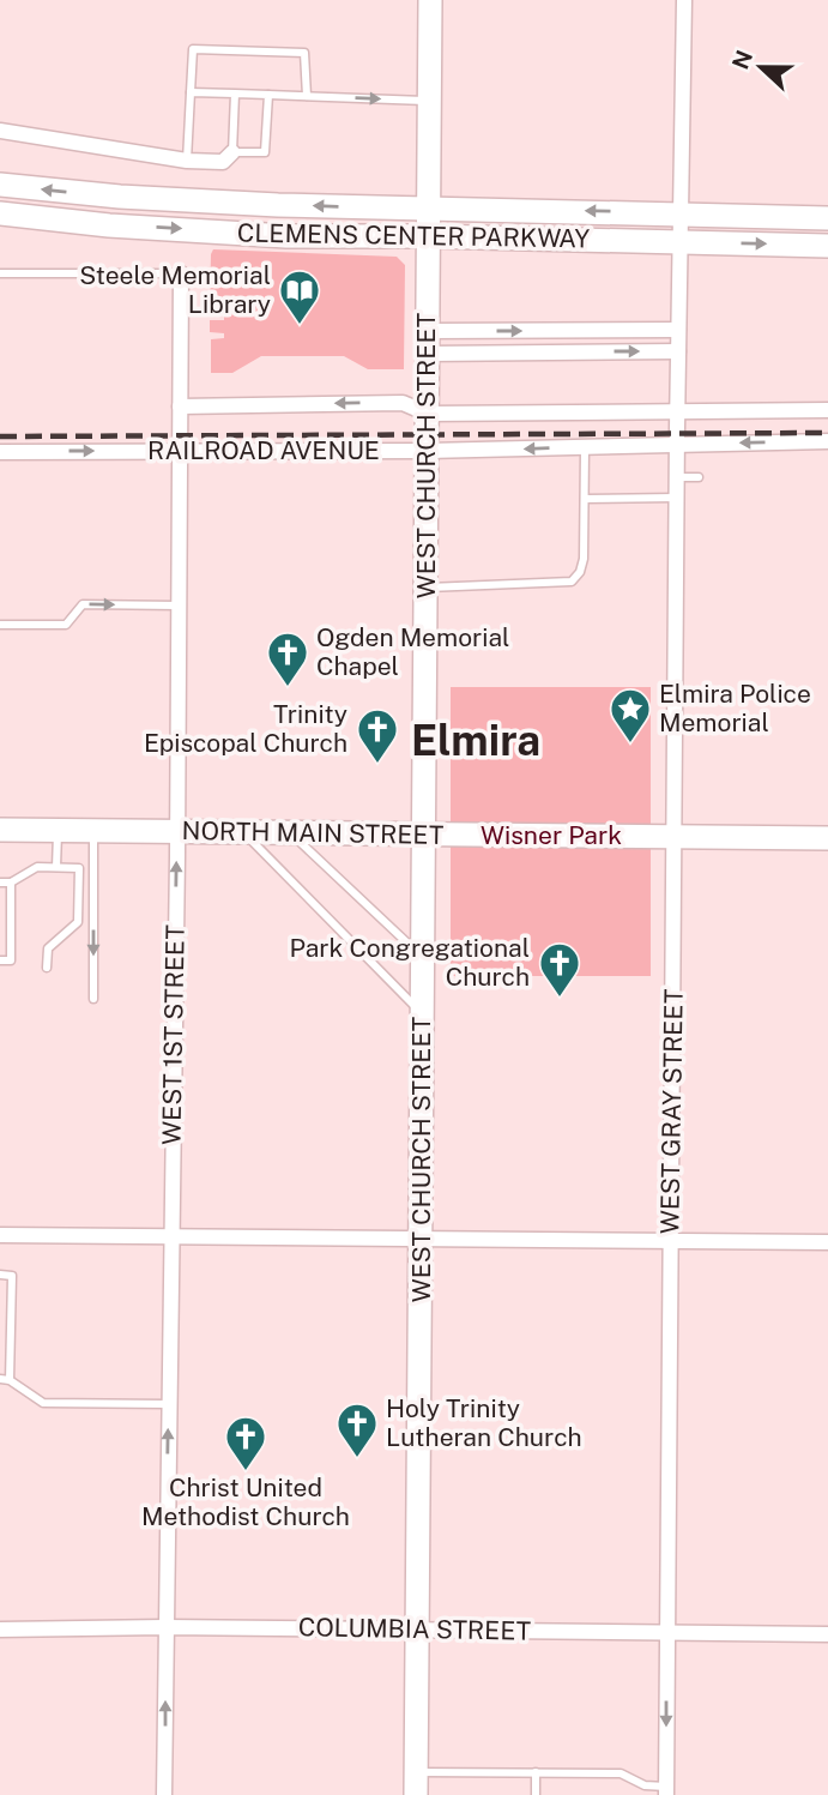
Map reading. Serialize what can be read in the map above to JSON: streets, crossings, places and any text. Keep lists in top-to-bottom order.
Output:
{
  "streets": {
    "main road": ["CLEMENS CENTER PARKWAY", "WEST CHURCH STREET", "NORTH MAIN STREET"],
    "street": [
      "RAILROAD AVENUE",
      "WEST 1ST STREET",
      "WEST GRAY STREET",
      "COLUMBIA STREET"
    ]
  },
  "crossings": [
    ["CLEMENS CENTER PARKWAY", "WEST CHURCH STREET"],
    ["CLEMENS CENTER PARKWAY", "WEST GRAY STREET"],
    ["RAILROAD AVENUE", "WEST CHURCH STREET"],
    ["RAILROAD AVENUE", "WEST 1ST STREET"],
    ["RAILROAD AVENUE", "WEST GRAY STREET"],
    ["WEST CHURCH STREET", "NORTH MAIN STREET"],
    ["WEST CHURCH STREET", "COLUMBIA STREET"],
    ["NORTH MAIN STREET", "WEST 1ST STREET"],
    ["NORTH MAIN STREET", "WEST GRAY STREET"],
    ["WEST 1ST STREET", "COLUMBIA STREET"],
    ["WEST GRAY STREET", "COLUMBIA STREET"]
  ],
  "one_way": ["WEST 1ST STREET"],
  "districts": ["Elmira"],
  "parks": ["Wisner Park"],
  "places": {
    "library": ["Steele Memorial Library"],
    "church": [
      "Ogden Memorial Chapel",
      "Trinity Episcopal Church",
      "Park Congregational Church",
      "Holy Trinity Lutheran Church",
      "Christ United Methodist Church"
    ],
    "place": ["Elmira Police Memorial"]
  },
  "north": "left"
}
